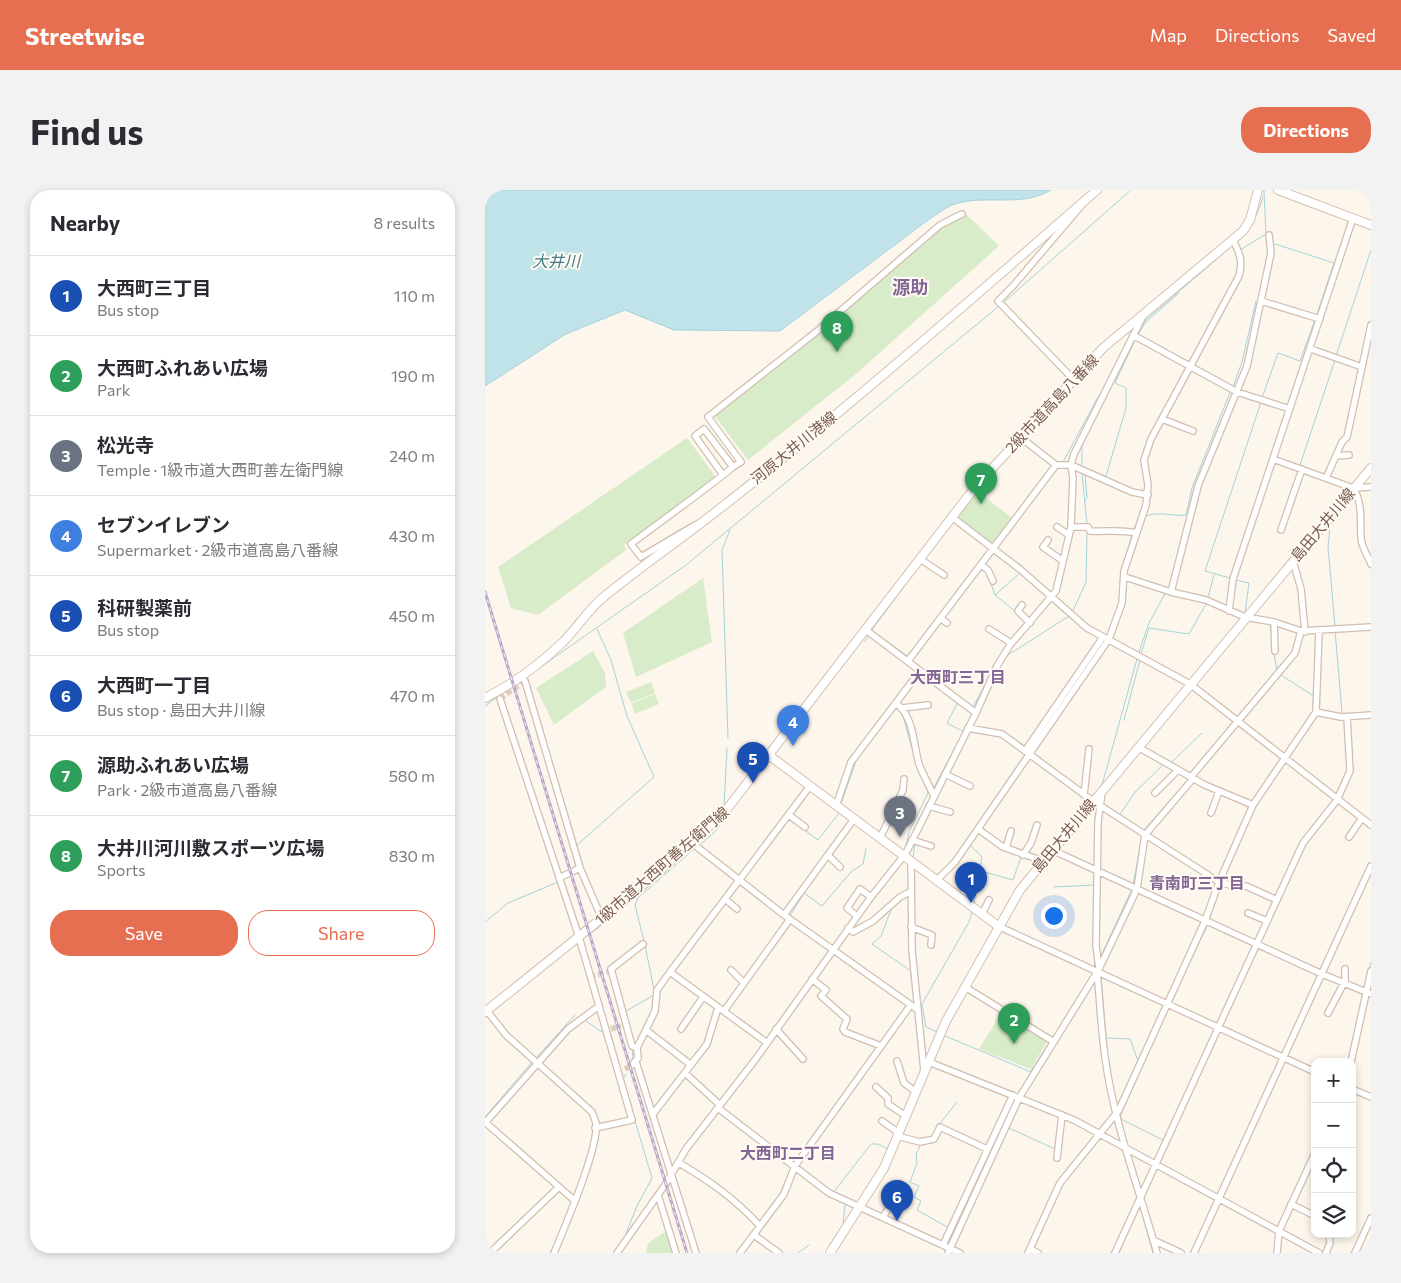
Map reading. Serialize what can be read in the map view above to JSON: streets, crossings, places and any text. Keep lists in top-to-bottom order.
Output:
{
  "streets": {
    "main road": [
      "2級市道高島八番線",
      "河原大井川港線",
      "島田大井川線",
      "1級市道大西町善左衛門線"
    ]
  },
  "crossings": [
    ["2級市道高島八番線", "1級市道大西町善左衛門線"]
  ],
  "districts": [
    "源助",
    "大西町三丁目",
    "青南町三丁目",
    "大西町二丁目"
  ],
  "water": ["大井川"],
  "page": {
    "header": "Streetwise",
    "nav": ["Map", "Directions", "Saved"],
    "buttons": [
      "Directions",
      ["Save", "Share"]
    ],
    "title": "Find us",
    "heading": ["Nearby", "8 results"],
    "list": [
      {
        "mark": "1",
        "name": "大西町三丁目",
        "note": "Bus stop",
        "value": "110 m"
      },
      {
        "mark": "2",
        "name": "大西町ふれあい広場",
        "note": "Park",
        "value": "190 m"
      },
      {
        "mark": "3",
        "name": "松光寺",
        "note": "Temple · 1級市道大西町善左衛門線",
        "value": "240 m"
      },
      {
        "mark": "4",
        "name": "セブンイレブン",
        "note": "Supermarket · 2級市道高島八番線",
        "value": "430 m"
      },
      {
        "mark": "5",
        "name": "科研製薬前",
        "note": "Bus stop",
        "value": "450 m"
      },
      {
        "mark": "6",
        "name": "大西町一丁目",
        "note": "Bus stop · 島田大井川線",
        "value": "470 m"
      },
      {
        "mark": "7",
        "name": "源助ふれあい広場",
        "note": "Park · 2級市道高島八番線",
        "value": "580 m"
      },
      {
        "mark": "8",
        "name": "大井川河川敷スポーツ広場",
        "note": "Sports",
        "value": "830 m"
      }
    ],
    "pins": [
      "8",
      "7",
      "4",
      "5",
      "3",
      "1",
      "2",
      "6"
    ],
    "map_buttons": ["+", "−"]
  }
}
